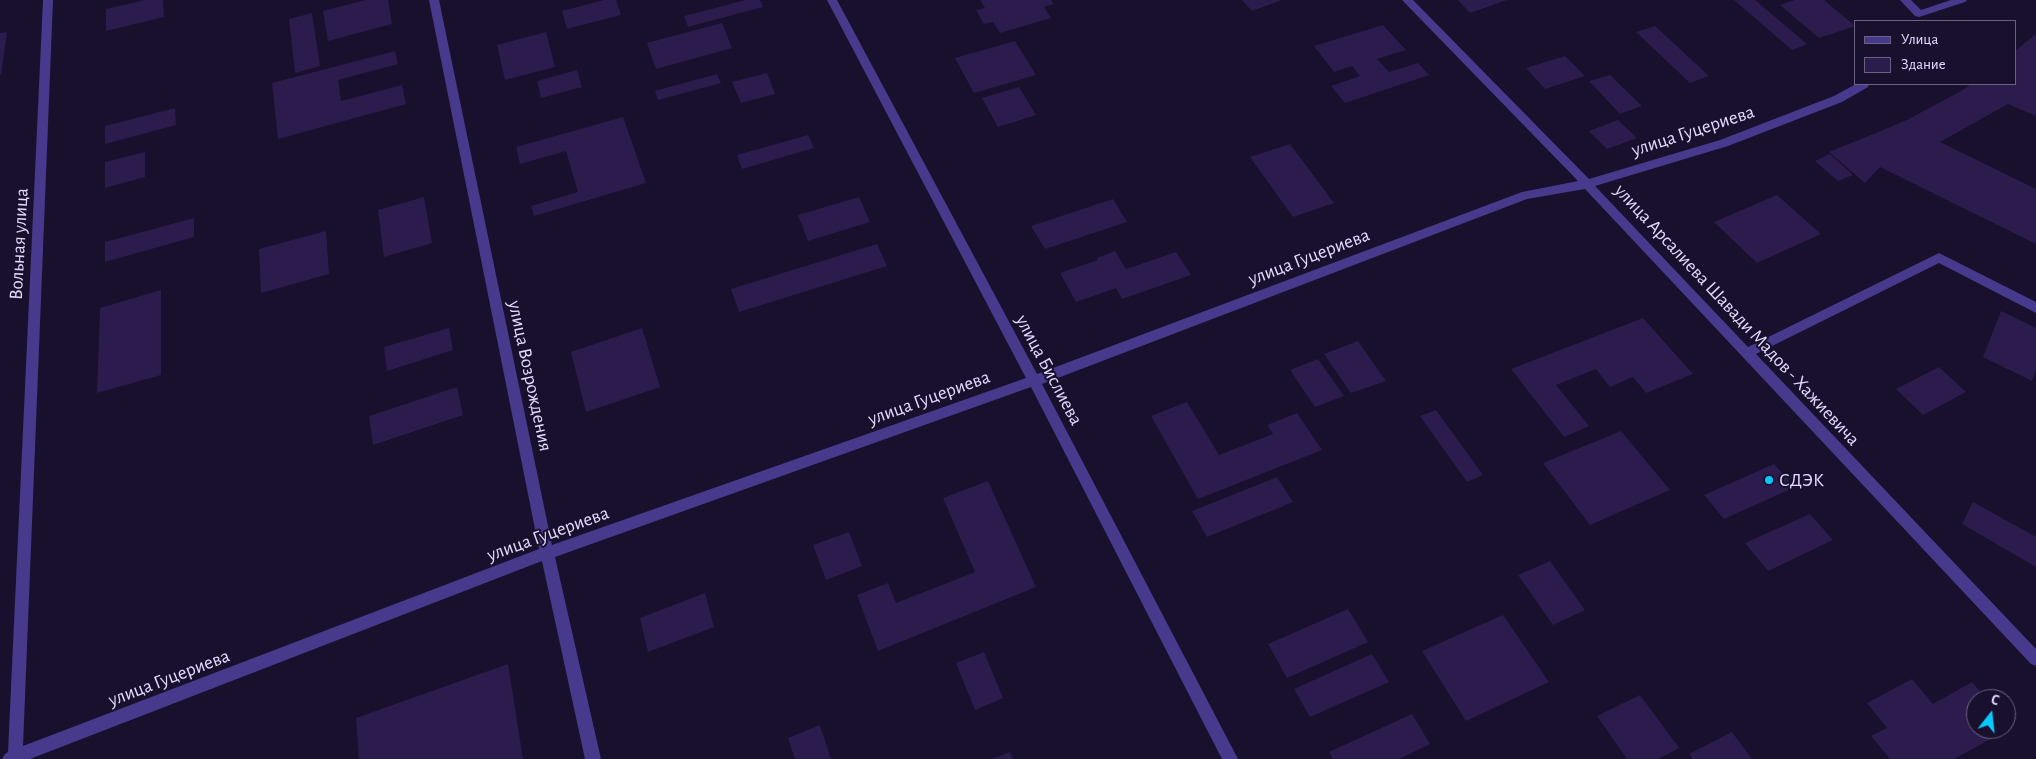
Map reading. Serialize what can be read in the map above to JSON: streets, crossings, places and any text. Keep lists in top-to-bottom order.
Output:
{
  "streets": {
    "street": [
      "улица Гуцериева",
      "Вольная улица",
      "улица Арсалиева Шавади Мадов - Хажиевича",
      "улица Бислиева",
      "улица Возрождения"
    ]
  },
  "crossings": [
    ["улица Гуцериева", "Вольная улица"],
    ["улица Гуцериева", "улица Арсалиева Шавади Мадов - Хажиевича"],
    ["улица Гуцериева", "улица Бислиева"],
    ["улица Гуцериева", "улица Возрождения"]
  ],
  "places": ["СДЭК"],
  "legend": ["Улица", "Здание"],
  "north": "top"
}
